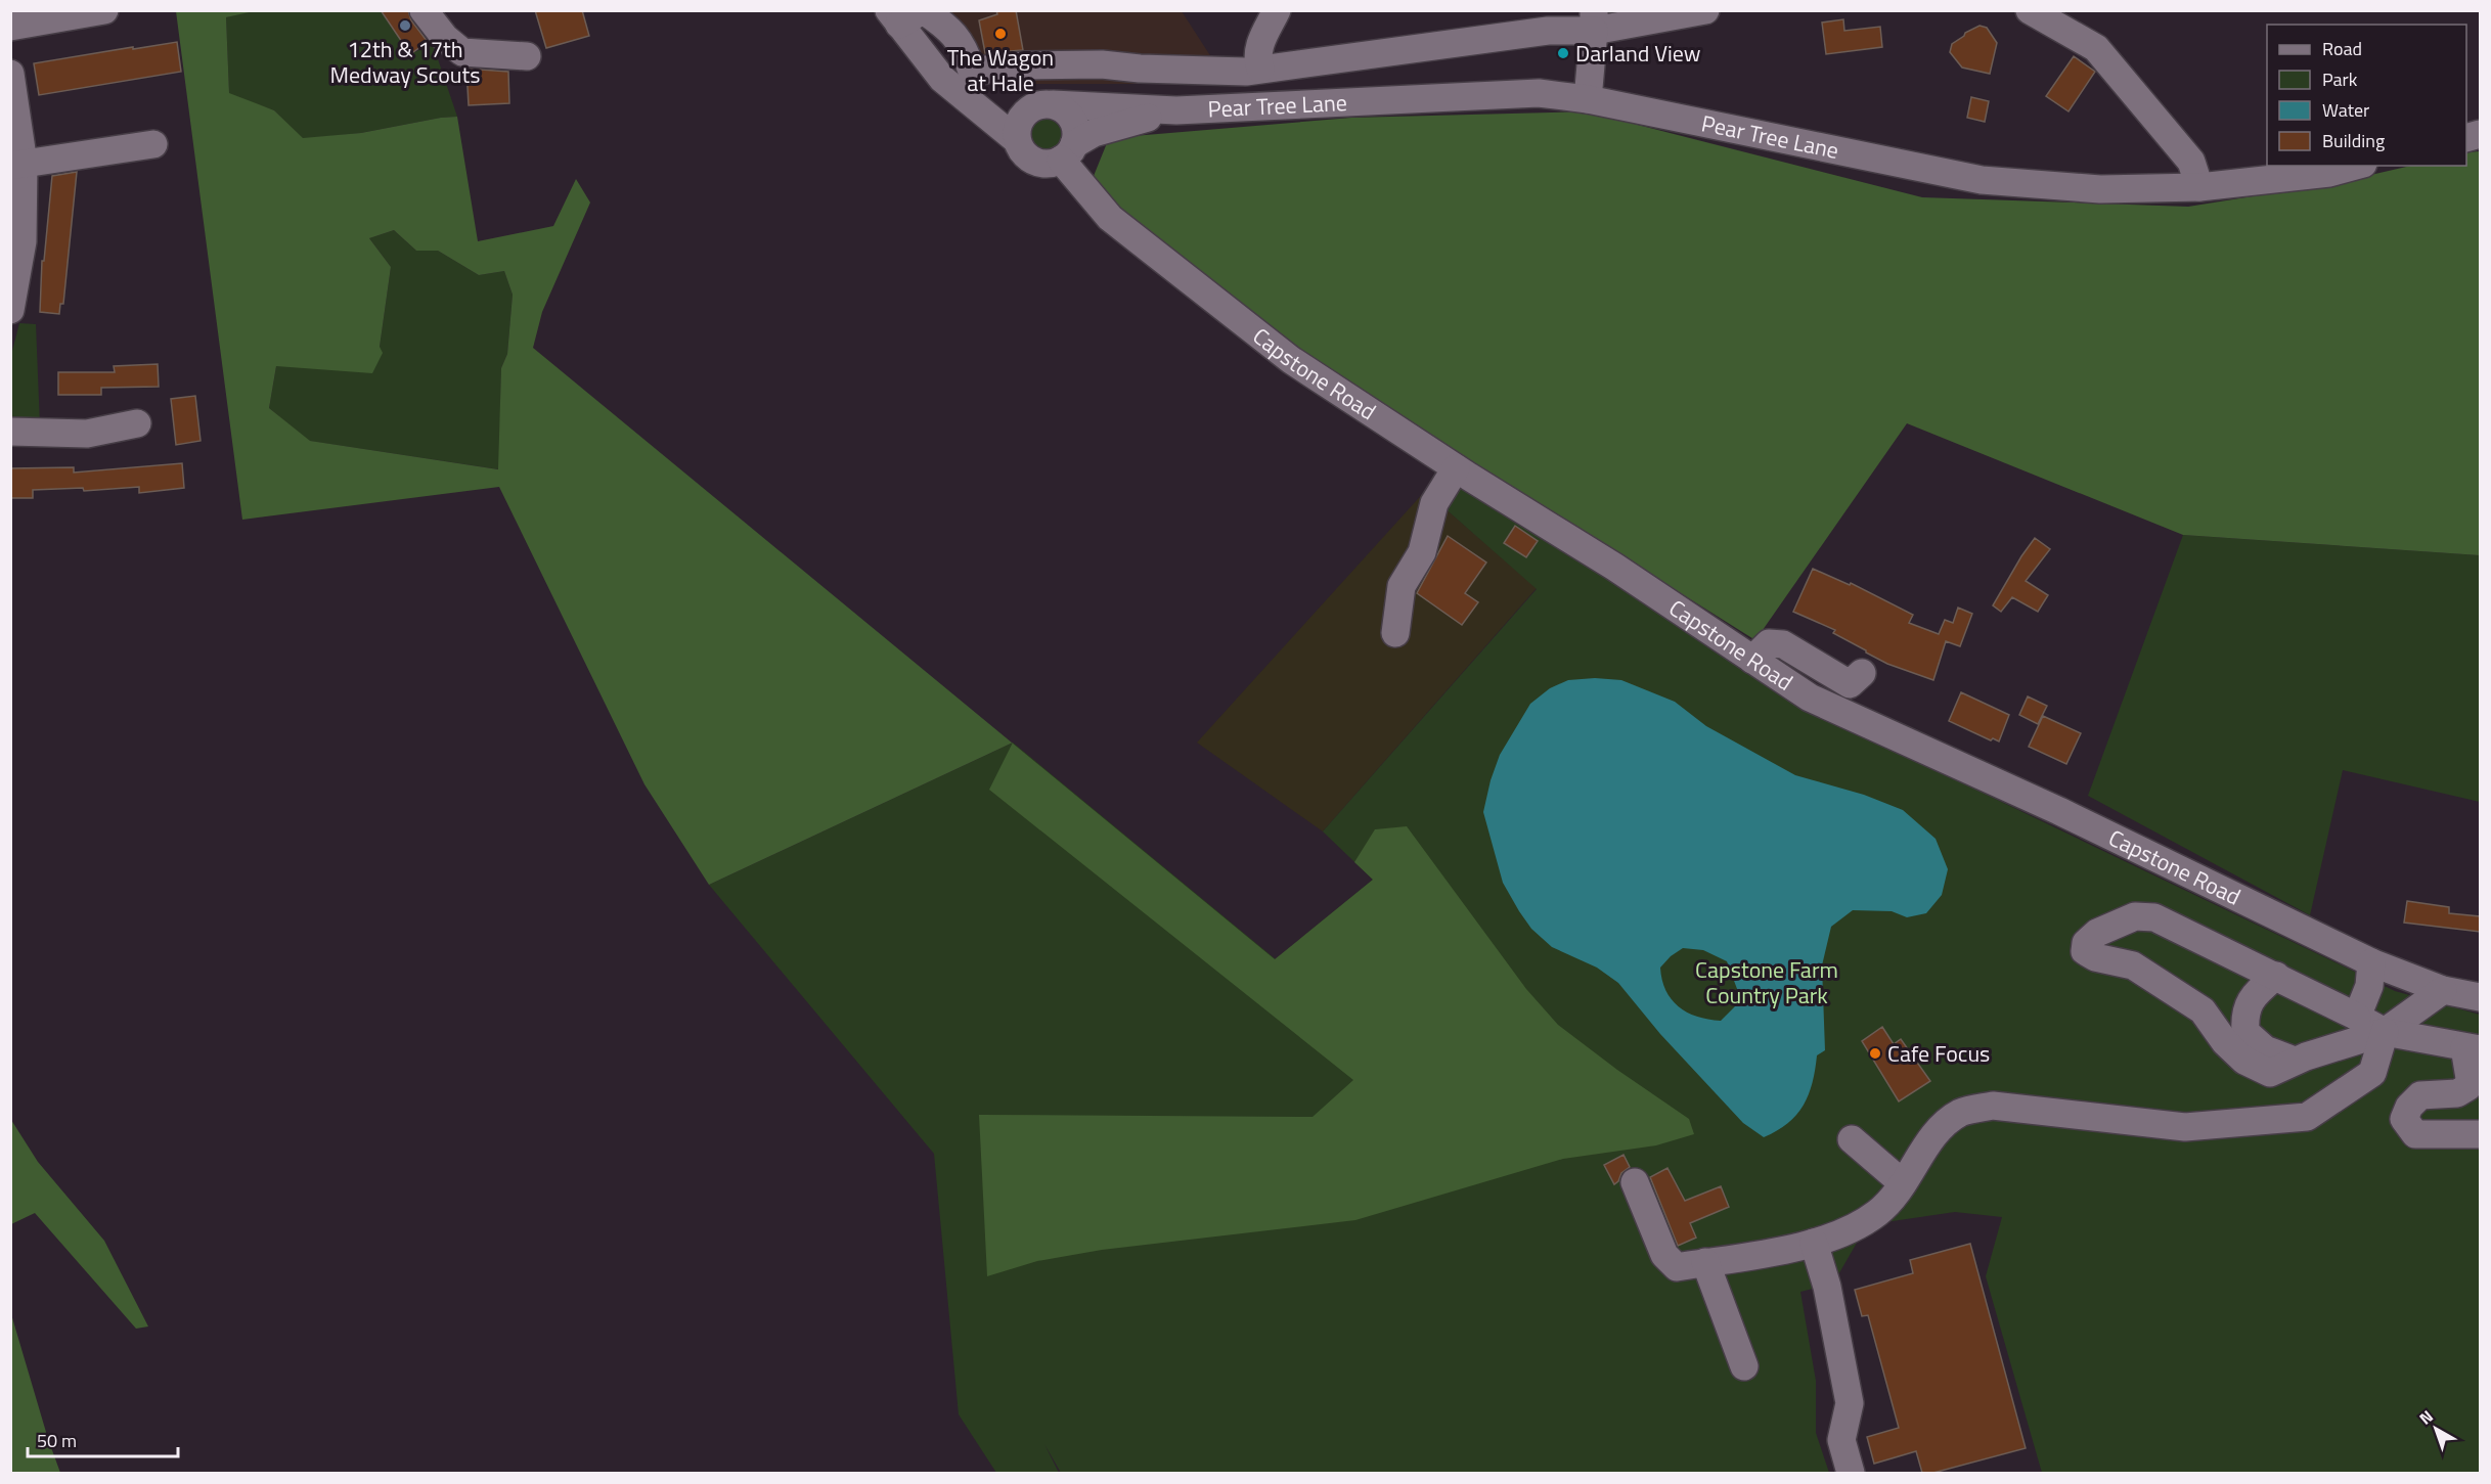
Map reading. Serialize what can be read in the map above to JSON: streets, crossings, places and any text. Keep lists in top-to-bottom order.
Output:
{
  "streets": {
    "street": ["Pear Tree Lane", "Capstone Road"]
  },
  "crossings": [
    ["Pear Tree Lane", "Capstone Road"]
  ],
  "parks": ["Capstone Farm Country Park"],
  "places": [
    "12th & 17th Medway Scouts",
    "The Wagon at Hale",
    "Darland View",
    "Cafe Focus"
  ],
  "legend": [
    "Road",
    "Park",
    "Water",
    "Building"
  ],
  "scale_bar": "50 m",
  "north": "top left"
}
